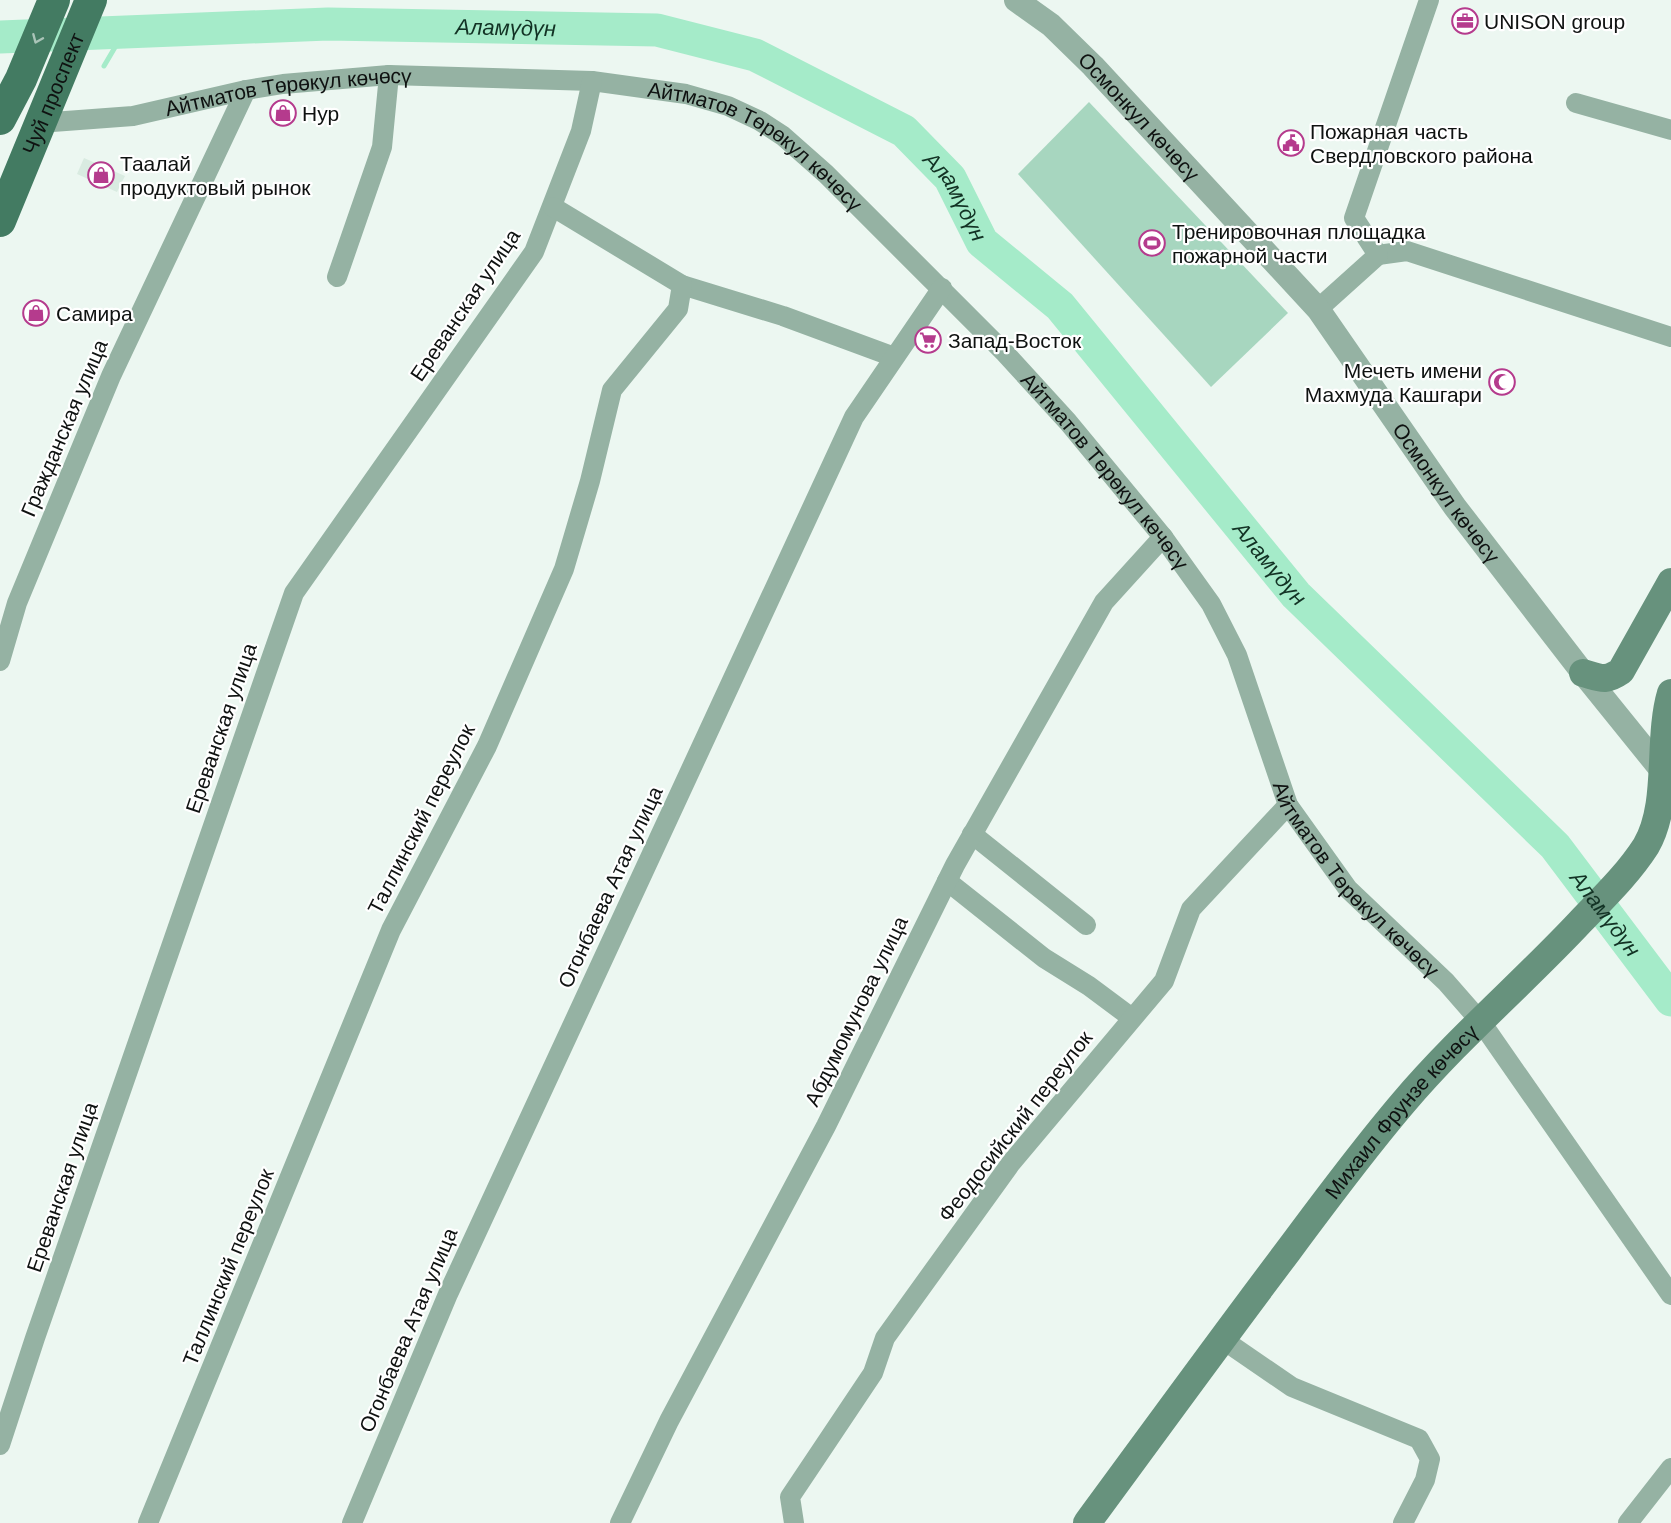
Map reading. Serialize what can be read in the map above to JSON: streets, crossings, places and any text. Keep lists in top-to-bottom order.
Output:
{
  "streets": {
    "main road": ["Чуй проспект", "Михаил Фрунзе көчөсү"],
    "street": [
      "Айтматов Төрөкул көчөсү",
      "Осмонкул көчөсү",
      "Ереванская улица",
      "Гражданская улица",
      "Таллинский переулок",
      "Огонбаева Атая улица",
      "Абдумомунова улица",
      "Феодосийский переулок"
    ]
  },
  "crossings": [
    ["Айтматов Төрөкул көчөсү", "Чуй проспект"],
    ["Айтматов Төрөкул көчөсү", "Ереванская улица"],
    ["Айтматов Төрөкул көчөсү", "Гражданская улица"],
    ["Айтматов Төрөкул көчөсү", "Огонбаева Атая улица"],
    ["Айтматов Төрөкул көчөсү", "Абдумомунова улица"],
    ["Айтматов Төрөкул көчөсү", "Михаил Фрунзе көчөсү"],
    ["Айтматов Төрөкул көчөсү", "Феодосийский переулок"],
    ["Осмонкул көчөсү", "Михаил Фрунзе көчөсү"]
  ],
  "water": ["Аламүдүн"],
  "places": {
    "office": ["UNISON group"],
    "shop": ["Нур", "Таалай продуктовый рынок", "Самира"],
    "public building": ["Пожарная часть Свердловского района"],
    "sports": ["Тренировочная площадка пожарной части"],
    "supermarket": ["Запад-Восток"],
    "mosque": ["Мечеть имени Махмуда Кашгари"]
  }
}
